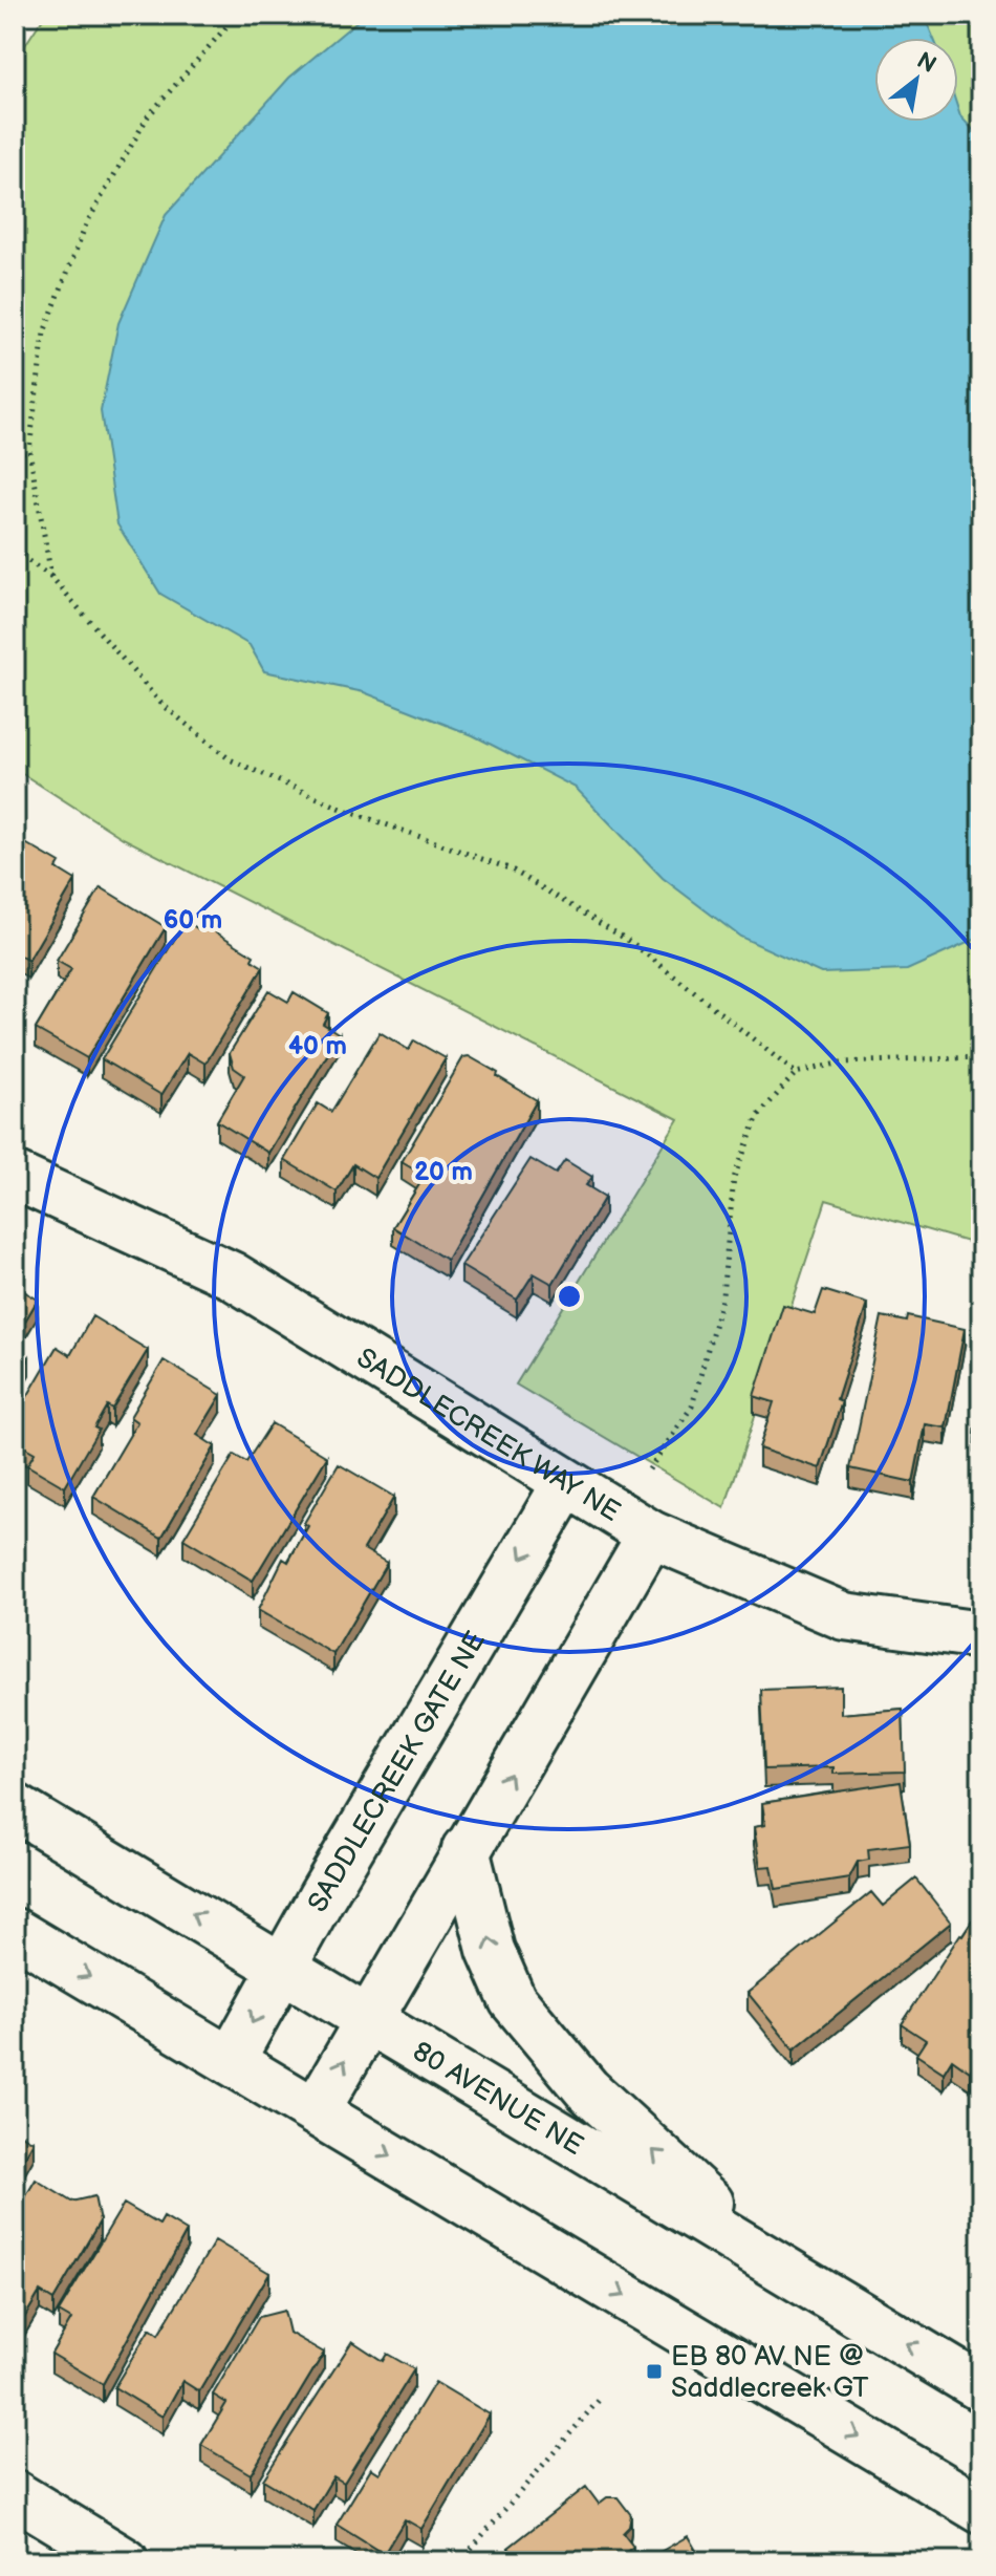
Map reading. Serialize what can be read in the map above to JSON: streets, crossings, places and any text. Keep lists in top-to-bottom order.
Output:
{
  "streets": {
    "main road": ["SADDLECREEK WAY NE", "SADDLECREEK GATE NE", "80 AVENUE NE"]
  },
  "crossings": [
    ["SADDLECREEK WAY NE", "SADDLECREEK GATE NE"],
    ["SADDLECREEK GATE NE", "80 AVENUE NE"]
  ],
  "places": {
    "transit": ["EB 80 AV NE @ Saddlecreek GT"]
  },
  "north": "top right",
  "rings": ["60 m", "40 m", "20 m"]
}
